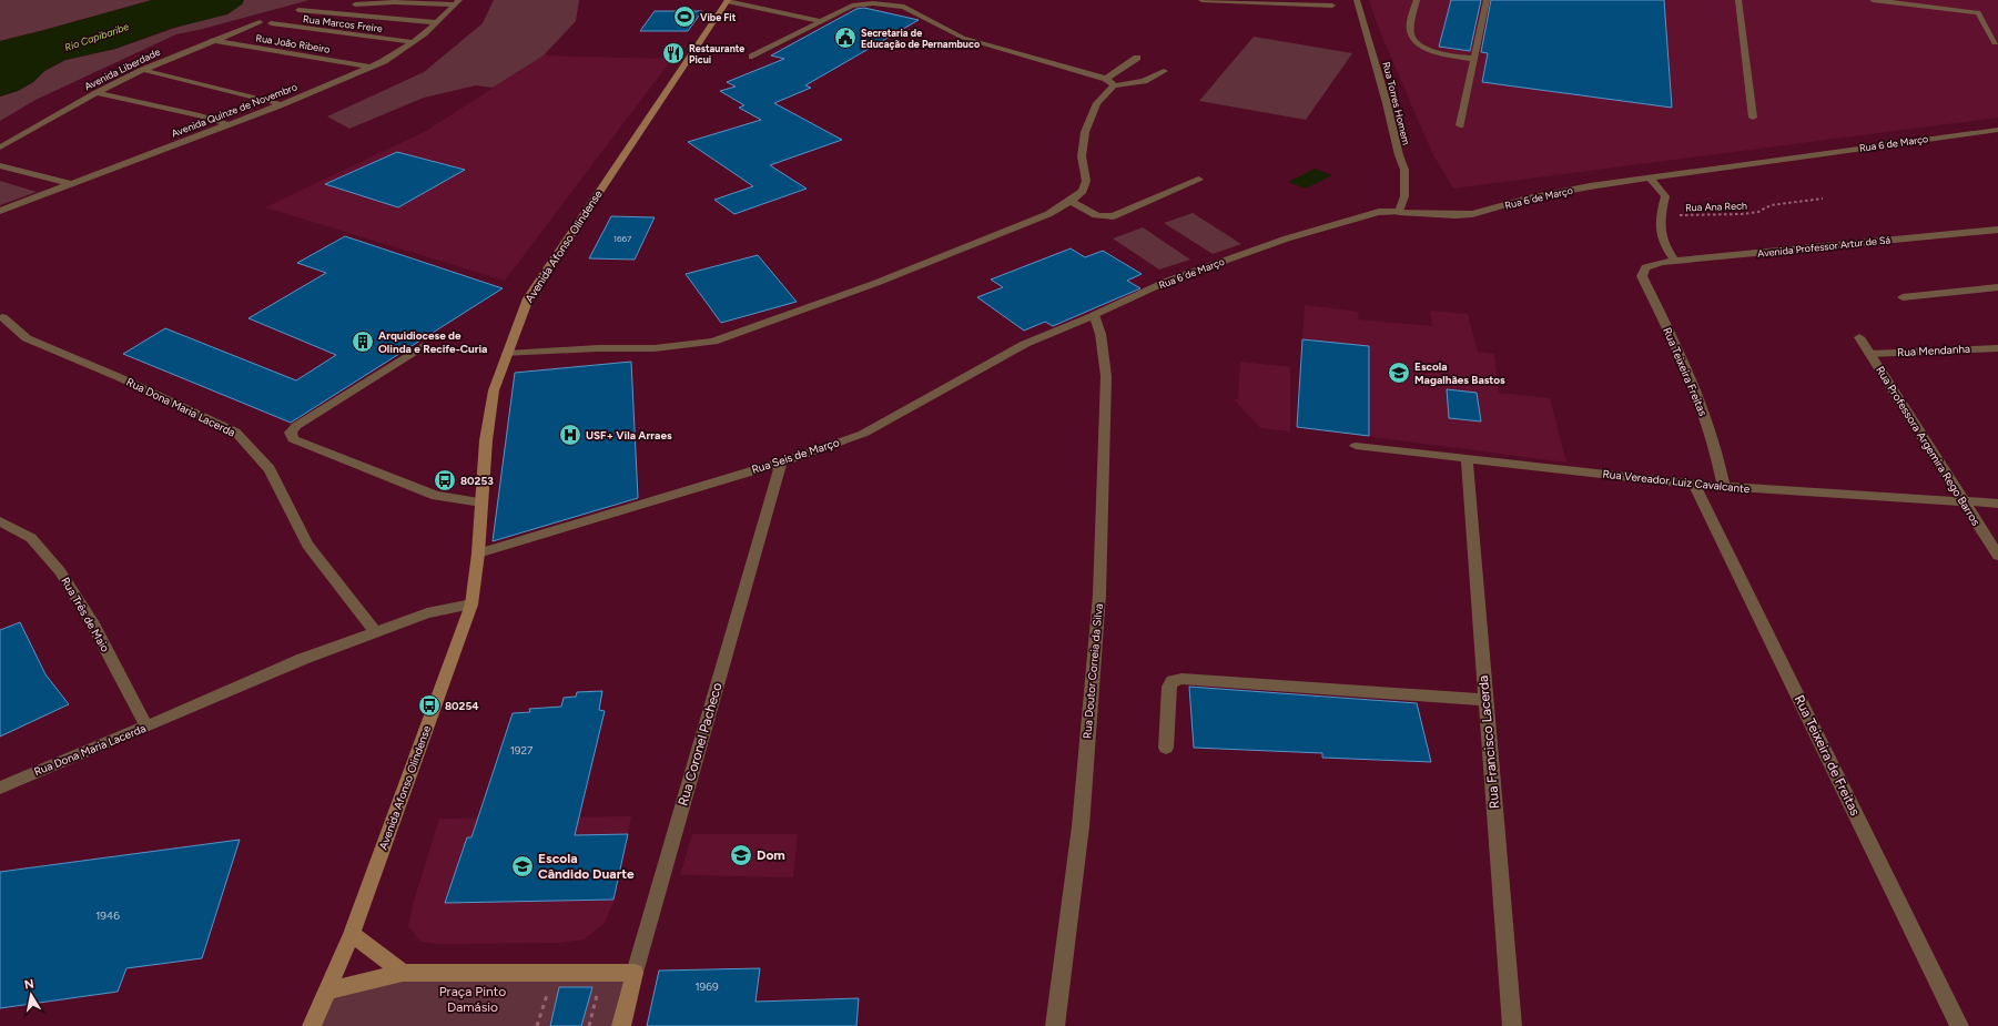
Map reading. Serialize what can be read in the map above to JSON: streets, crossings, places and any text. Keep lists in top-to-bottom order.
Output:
{
  "streets": {
    "main road": ["Avenida Afonso Olindense", "Rua Coronel Pacheco"],
    "street": [
      "Rua Marcos Freire",
      "Rua João Ribeiro",
      "Avenida Liberdade",
      "Rua Torres Homem",
      "Avenida Quinze de Novembro",
      "Rua 6 de Março",
      "Avenida Professor Artur de Sá",
      "Rua Mendanha",
      "Rua Teixeira Freitas",
      "Rua Dona Maria Lacerda",
      "Rua Professora Argemira Rego Barros",
      "Rua Seis de Março",
      "Rua Vereador Luiz Cavalcante",
      "Rua Três de Maio",
      "Rua Doutor Correia da Silva",
      "Rua Francisco Lacerda",
      "Rua Teixeira de Freitas"
    ],
    "path": ["Rua Ana Rech"]
  },
  "crossings": [
    ["Rua Marcos Freire", "Avenida Quinze de Novembro"],
    ["Rua João Ribeiro", "Avenida Liberdade"],
    ["Rua João Ribeiro", "Avenida Quinze de Novembro"],
    ["Rua Torres Homem", "Rua 6 de Março"],
    ["Rua 6 de Março", "Rua Seis de Março"],
    ["Rua 6 de Março", "Rua Doutor Correia da Silva"],
    ["Avenida Afonso Olindense", "Rua Dona Maria Lacerda"],
    ["Avenida Afonso Olindense", "Rua Seis de Março"],
    ["Avenida Professor Artur de Sá", "Rua Teixeira Freitas"],
    ["Rua Mendanha", "Rua Professora Argemira Rego Barros"],
    ["Rua Teixeira Freitas", "Rua Vereador Luiz Cavalcante"],
    ["Rua Dona Maria Lacerda", "Rua Três de Maio"],
    ["Rua Professora Argemira Rego Barros", "Rua Vereador Luiz Cavalcante"],
    ["Rua Seis de Março", "Rua Doutor Correia da Silva"],
    ["Rua Seis de Março", "Rua Coronel Pacheco"],
    ["Rua Vereador Luiz Cavalcante", "Rua Francisco Lacerda"],
    ["Rua Vereador Luiz Cavalcante", "Rua Teixeira de Freitas"]
  ],
  "water": ["Rio Capibaribe"],
  "parks": ["Praça Pinto Damásio"],
  "places": {
    "sports": ["Vibe Fit"],
    "public building": ["Secretaria de Educação de Pernambuco"],
    "restaurant": ["Restaurante Picui"],
    "building": ["Arquidiocese de Olinda e Recife-Curia"],
    "school or university": ["Escola Magalhães Bastos", "Dom", "Escola Cândido Duarte"],
    "hospital": ["USF+ Vila Arraes"],
    "bus stop": ["80253", "80254"]
  },
  "house_numbers": [
    "1667",
    "1927",
    "1946",
    "1969"
  ],
  "north": "top"
}
